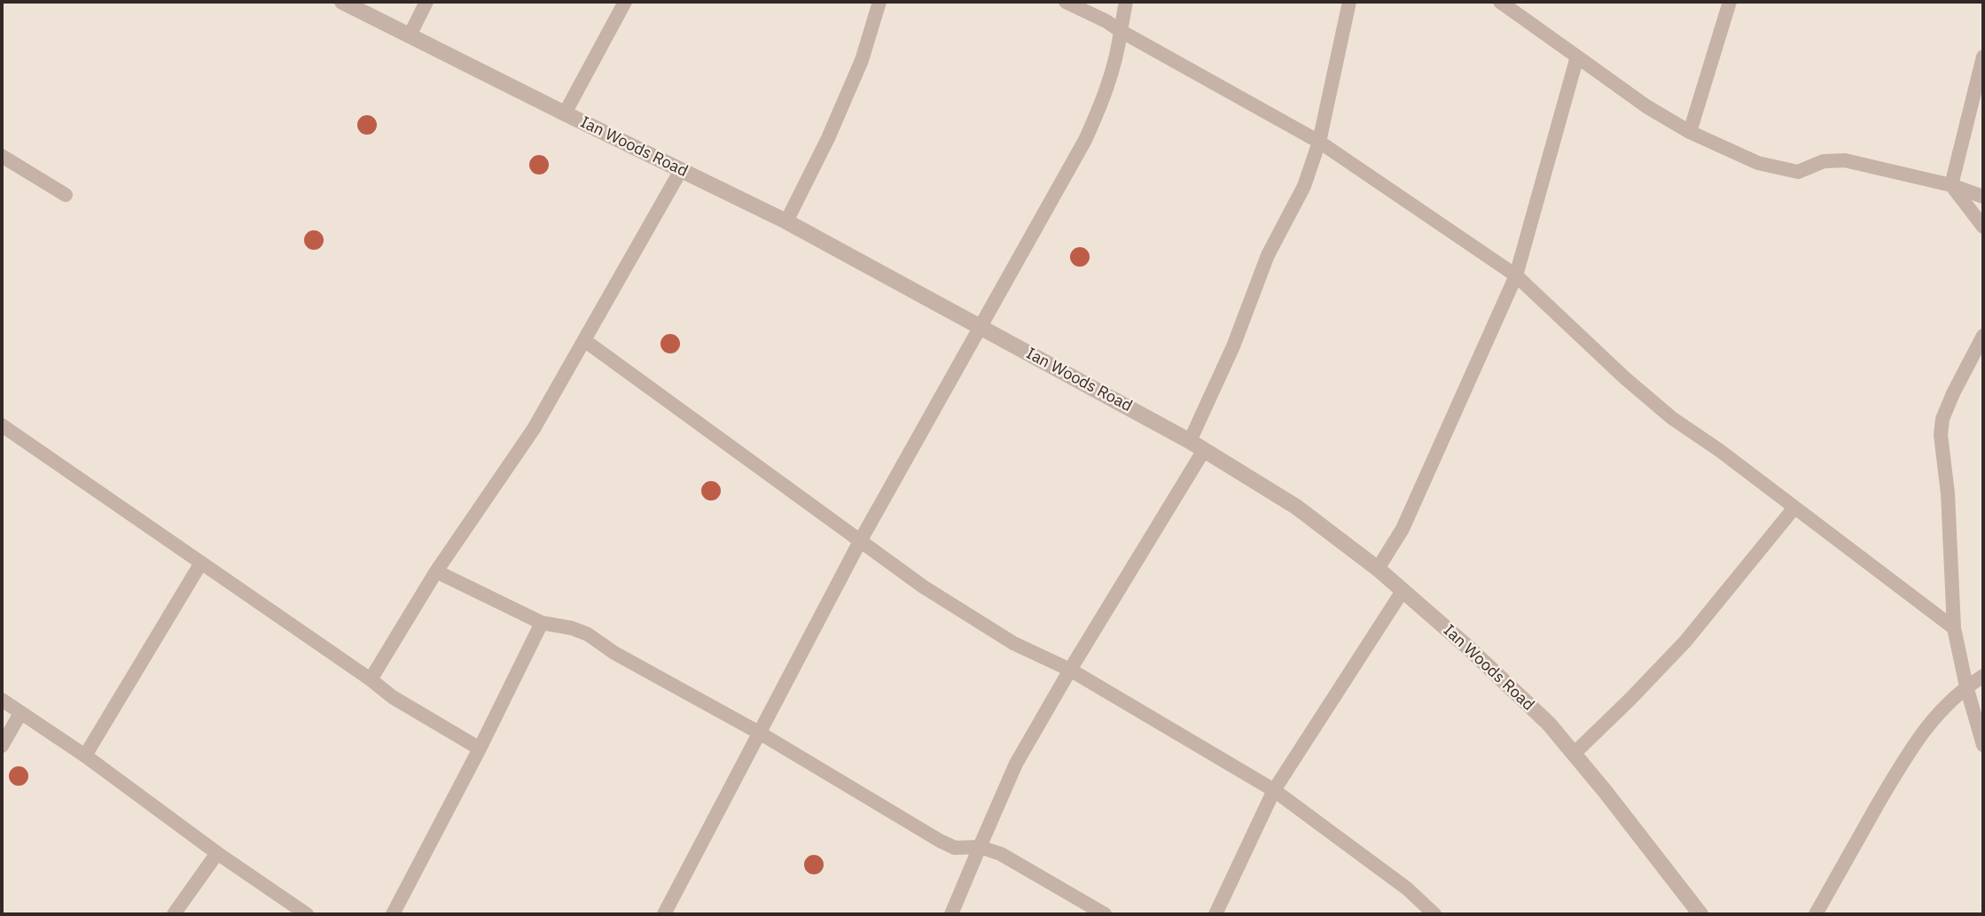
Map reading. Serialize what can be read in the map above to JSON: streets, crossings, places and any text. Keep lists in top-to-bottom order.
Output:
{
  "streets": {
    "street": ["Ian Woods Road"]
  }
}
